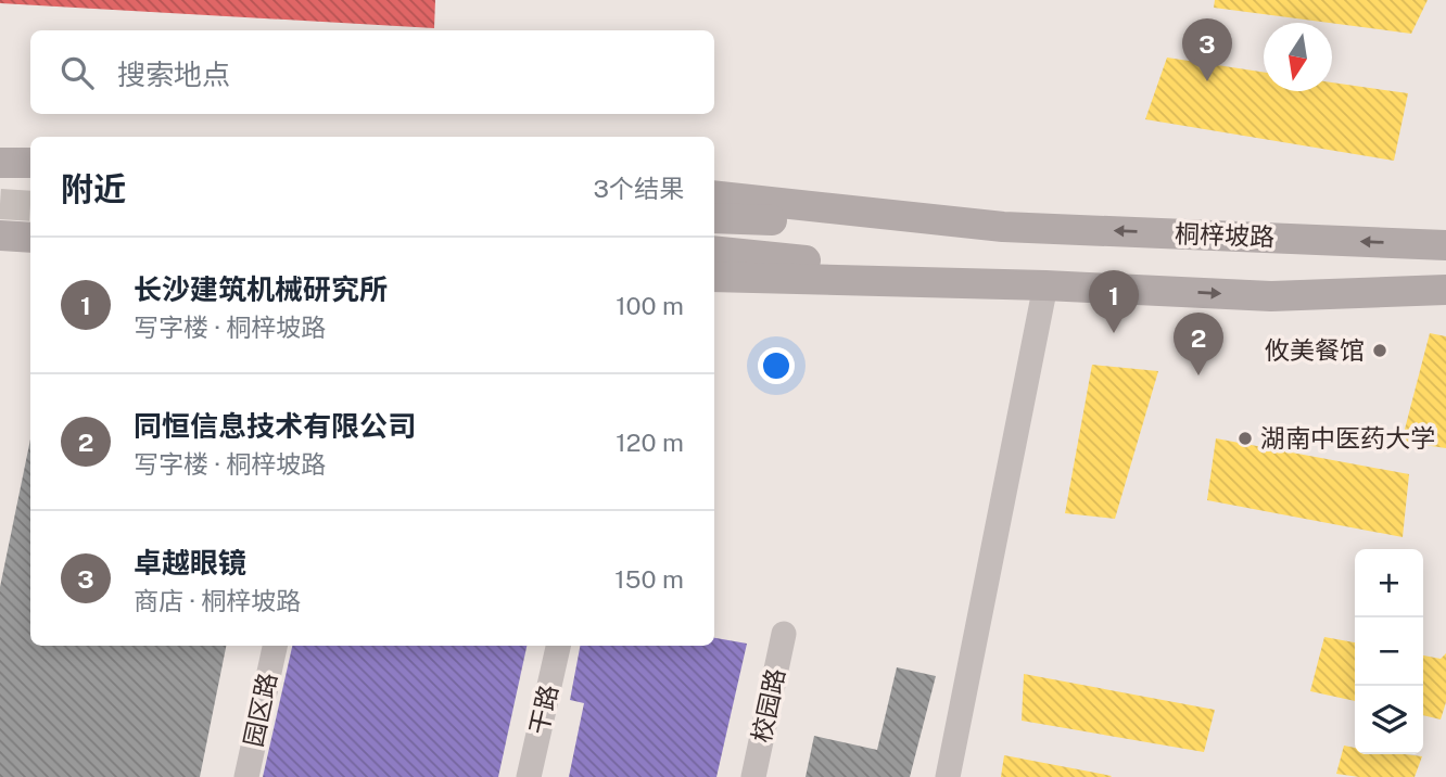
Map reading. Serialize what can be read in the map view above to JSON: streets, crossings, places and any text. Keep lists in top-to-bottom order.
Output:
{
  "streets": {
    "main road": ["桐梓坡路"],
    "street": ["校园路", "园区路", "干路"]
  },
  "places": ["攸美餐馆", "湖南中医药大学"],
  "north": "bottom",
  "page": {
    "pins": ["3", "1", "2"],
    "search": "搜索地点",
    "heading": ["附近", "3个结果"],
    "list": [
      {
        "mark": "1",
        "name": "长沙建筑机械研究所",
        "note": "写字楼 · 桐梓坡路",
        "value": "100 m"
      },
      {
        "mark": "2",
        "name": "同恒信息技术有限公司",
        "note": "写字楼 · 桐梓坡路",
        "value": "120 m"
      },
      {
        "mark": "3",
        "name": "卓越眼镜",
        "note": "商店 · 桐梓坡路",
        "value": "150 m"
      }
    ],
    "map_buttons": ["+", "−"]
  }
}
